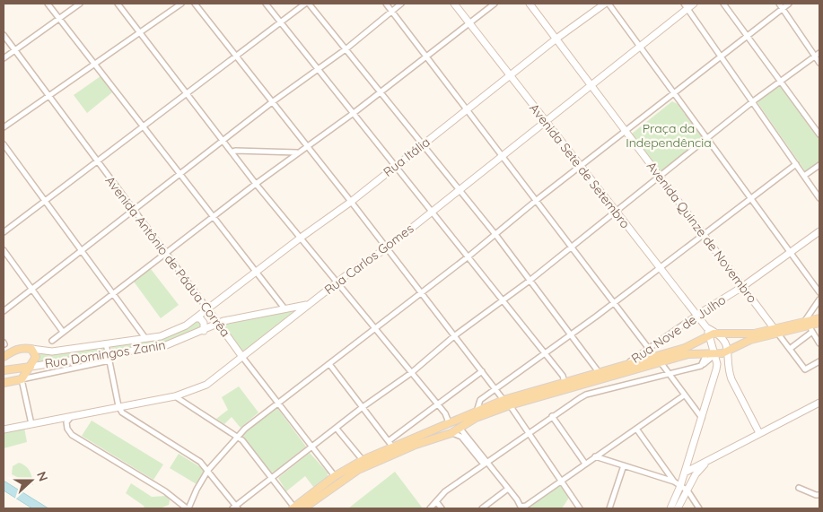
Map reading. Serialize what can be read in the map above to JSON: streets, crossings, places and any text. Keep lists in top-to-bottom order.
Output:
{
  "streets": {
    "main road": ["Rua Domingos Zanin"],
    "street": [
      "Rua Itália",
      "Avenida Sete de Setembro",
      "Avenida Quinze de Novembro",
      "Avenida Antônio de Pádua Corrêa",
      "Rua Carlos Gomes",
      "Rua Nove de Julho"
    ]
  },
  "crossings": [
    ["Rua Itália", "Avenida Sete de Setembro"],
    ["Rua Itália", "Avenida Quinze de Novembro"],
    ["Rua Itália", "Avenida Antônio de Pádua Corrêa"],
    ["Rua Itália", "Rua Domingos Zanin"],
    ["Avenida Sete de Setembro", "Rua Carlos Gomes"],
    ["Avenida Sete de Setembro", "Rua Nove de Julho"],
    ["Avenida Quinze de Novembro", "Rua Carlos Gomes"],
    ["Avenida Quinze de Novembro", "Rua Nove de Julho"],
    ["Avenida Antônio de Pádua Corrêa", "Rua Carlos Gomes"],
    ["Avenida Antônio de Pádua Corrêa", "Rua Domingos Zanin"],
    ["Rua Carlos Gomes", "Rua Domingos Zanin"]
  ],
  "parks": ["Praça da Independência"],
  "north": "right"
}
